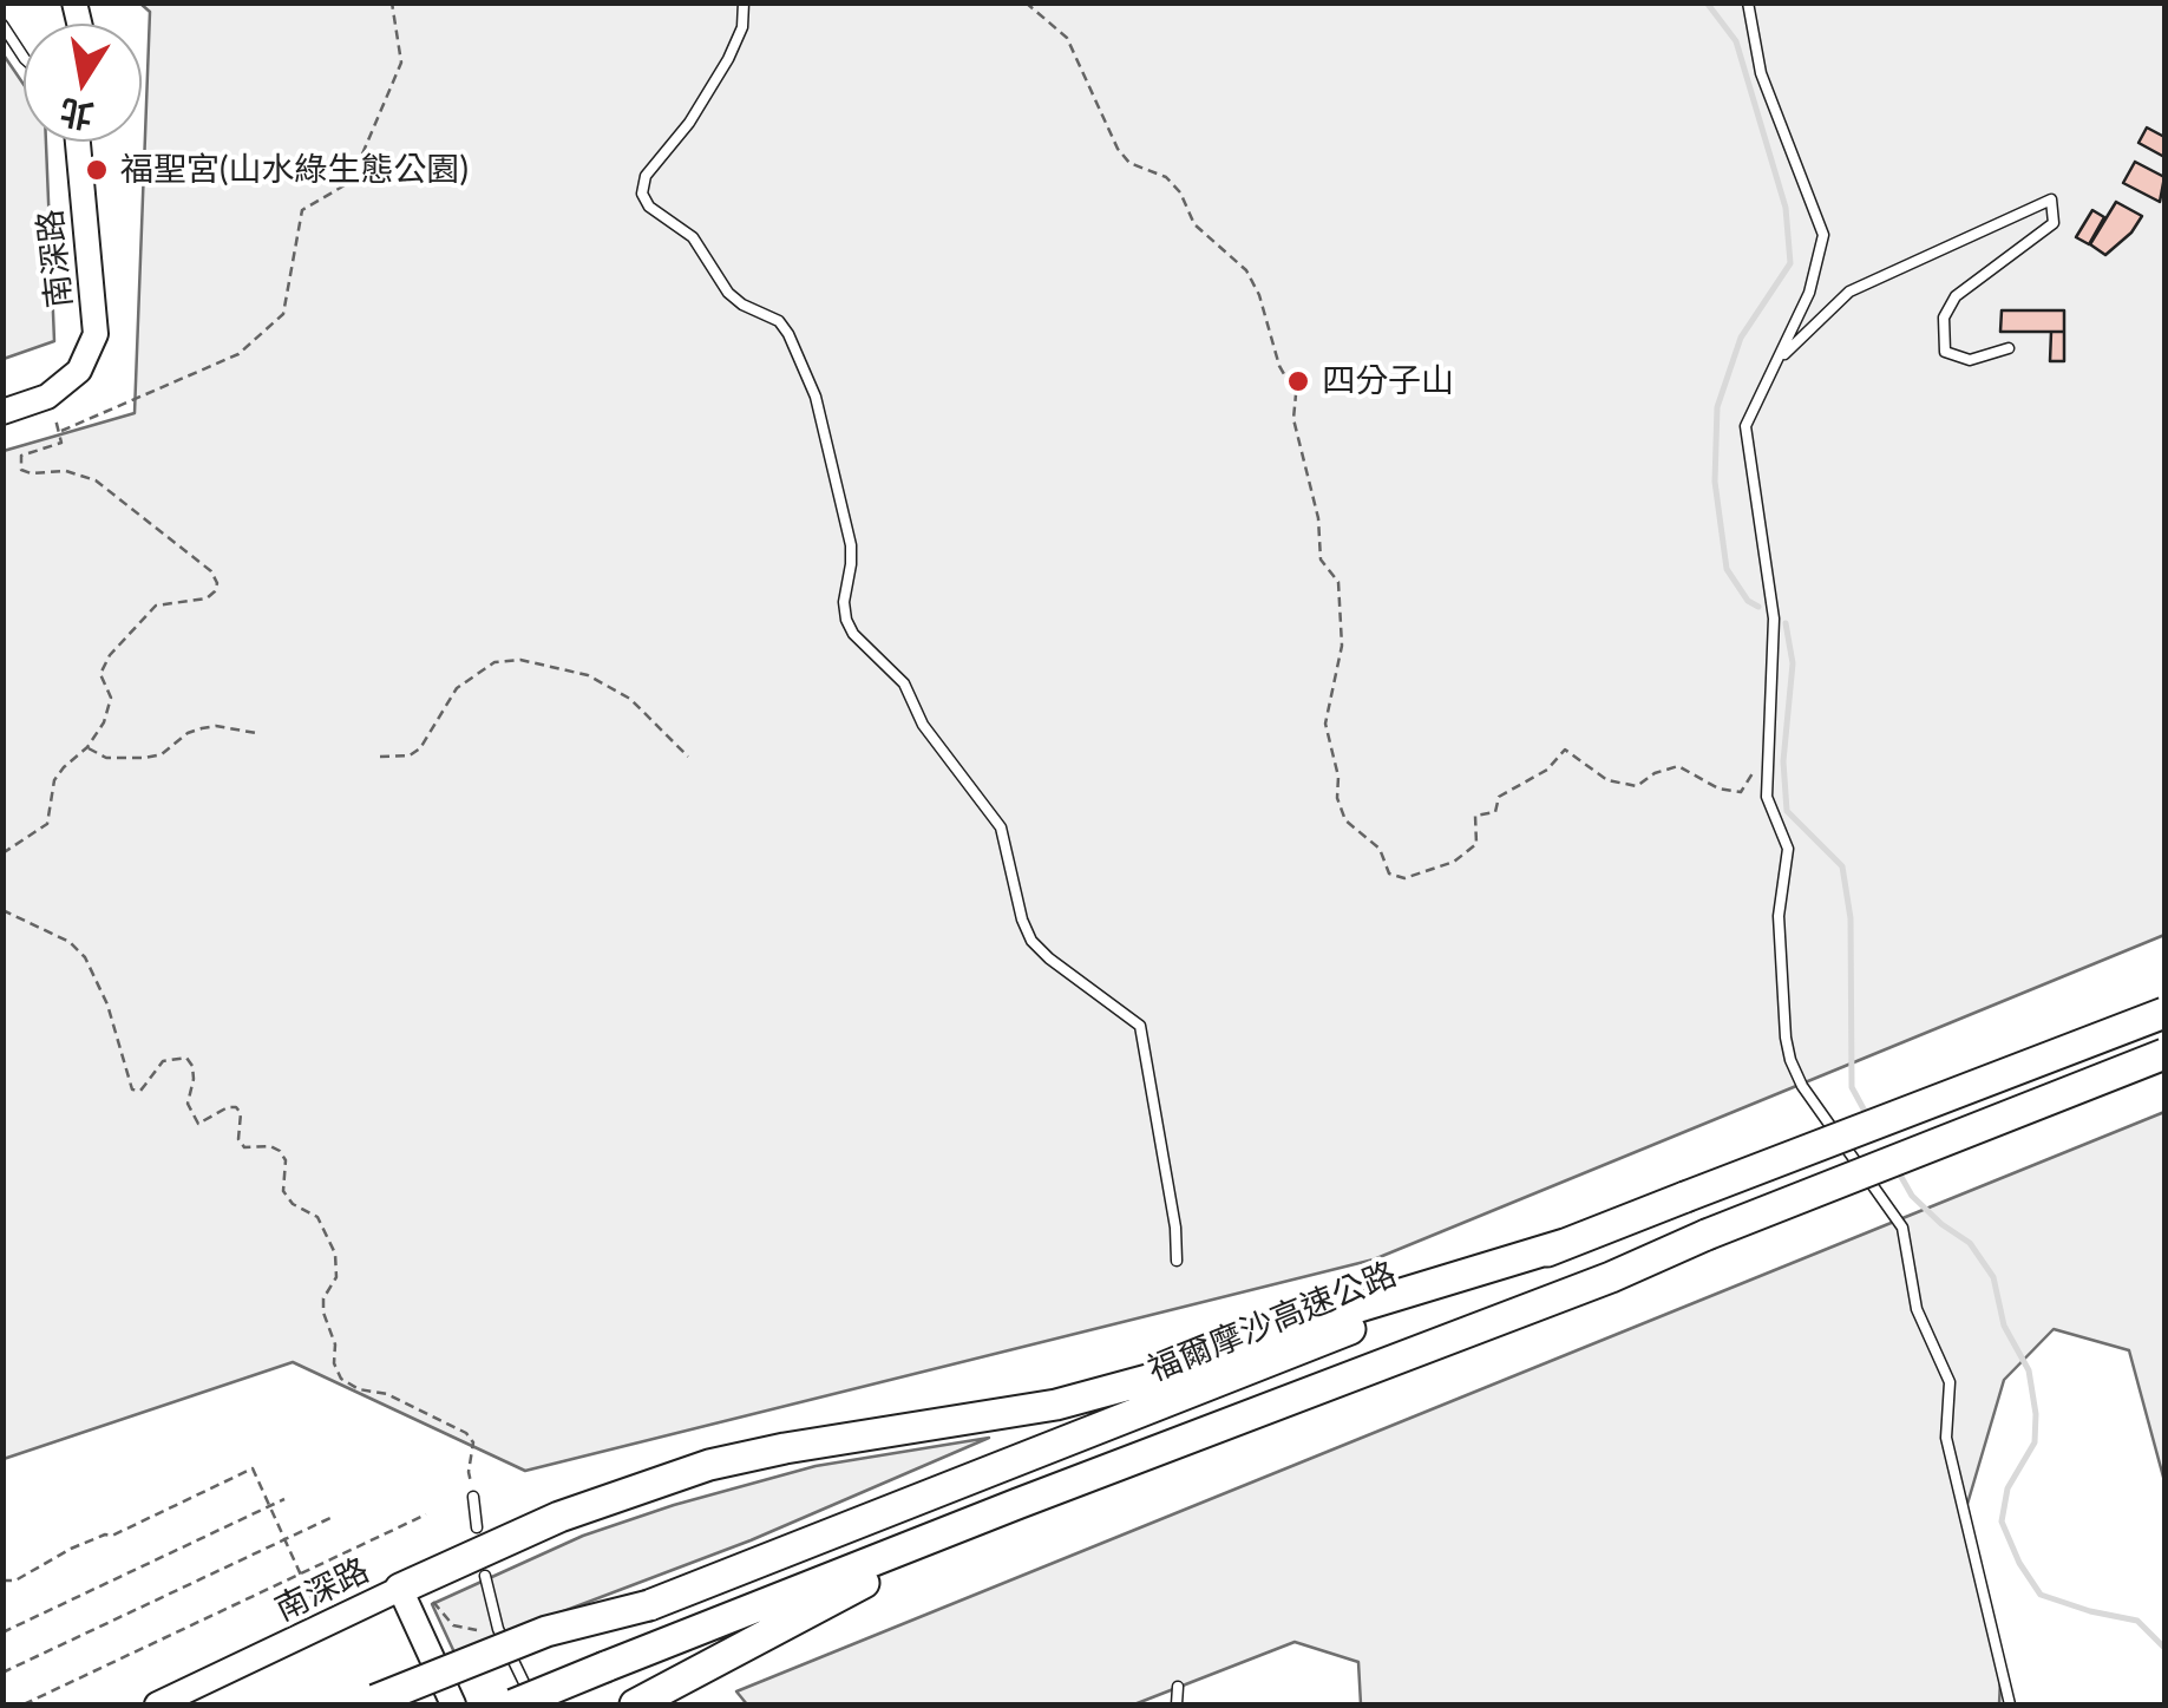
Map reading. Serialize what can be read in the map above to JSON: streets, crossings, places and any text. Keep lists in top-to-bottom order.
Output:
{
  "streets": {
    "highway": ["福爾摩沙高速公路"],
    "main road": ["南深路"]
  },
  "places": ["福聖宮(山水綠生態公園)", "四分子山"],
  "north": "bottom"
}
